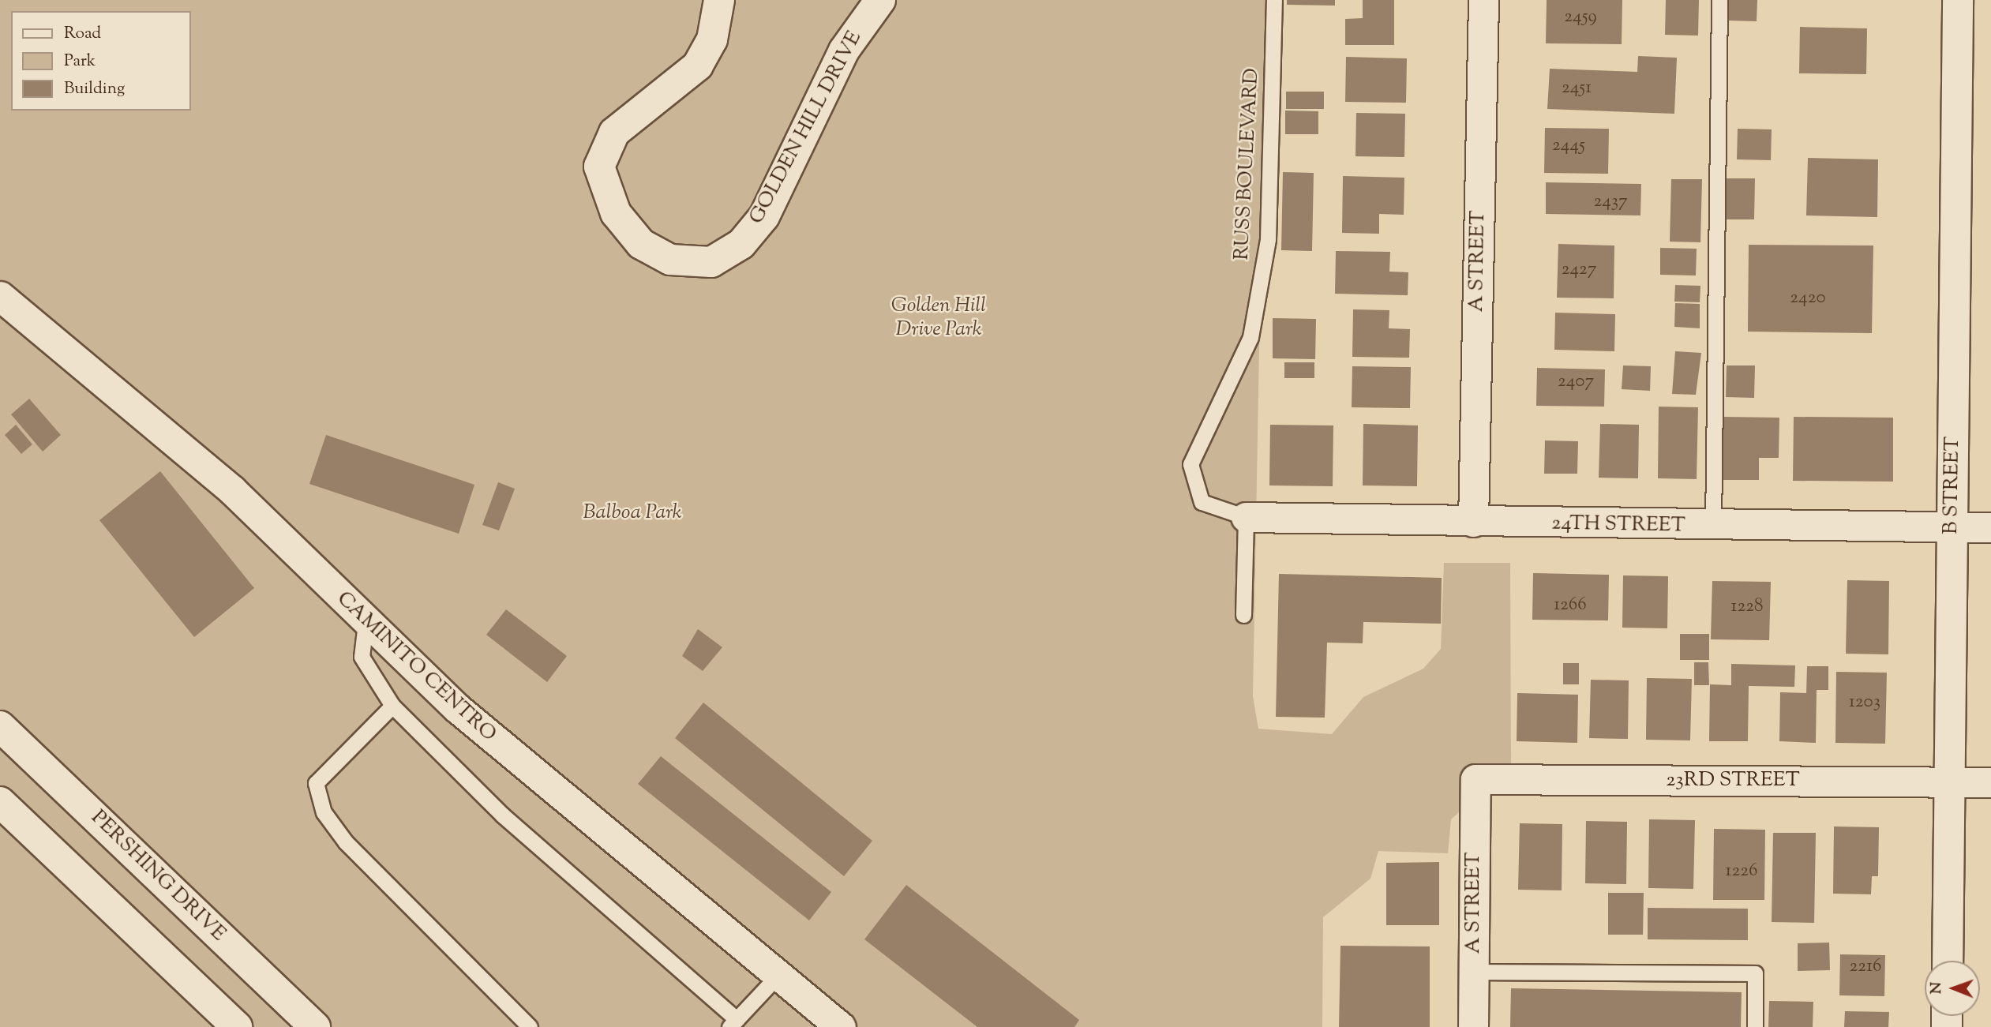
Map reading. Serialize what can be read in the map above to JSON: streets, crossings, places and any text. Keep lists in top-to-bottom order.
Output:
{
  "streets": {
    "main road": ["GOLDEN HILL DRIVE", "B STREET", "PERSHING DRIVE"],
    "street": [
      "A STREET",
      "24TH STREET",
      "CAMINITO CENTRO",
      "23RD STREET"
    ],
    "lane": ["RUSS BOULEVARD"]
  },
  "crossings": [
    ["RUSS BOULEVARD", "24TH STREET"],
    ["A STREET", "24TH STREET"],
    ["A STREET", "23RD STREET"],
    ["B STREET", "24TH STREET"],
    ["B STREET", "23RD STREET"]
  ],
  "parks": ["Golden Hill Drive Park", "Balboa Park"],
  "house_numbers": [
    "2459",
    "2451",
    "2445",
    "2437",
    "2427",
    "2420",
    "2407",
    "1266",
    "1228",
    "1203",
    "1226",
    "2216"
  ],
  "legend": ["Road", "Park", "Building"],
  "north": "left"
}
